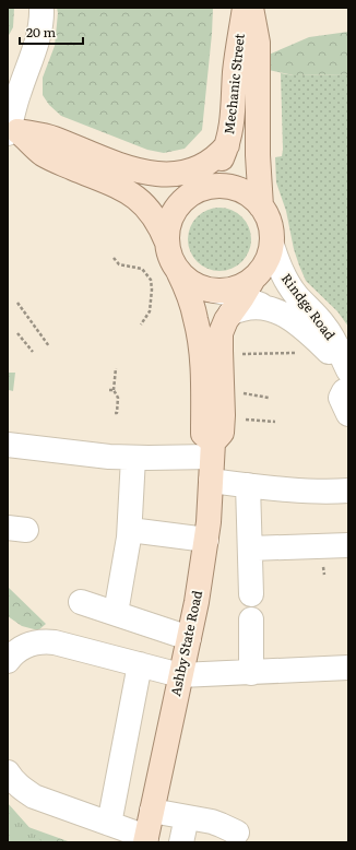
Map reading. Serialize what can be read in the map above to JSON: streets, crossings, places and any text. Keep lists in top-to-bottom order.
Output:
{
  "streets": {
    "main road": ["Mechanic Street", "Ashby State Road"],
    "street": ["Rindge Road"]
  },
  "crossings": [
    ["Mechanic Street", "Rindge Road"],
    ["Mechanic Street", "Ashby State Road"],
    ["Rindge Road", "Ashby State Road"]
  ],
  "scale_bar": "20 m"
}
